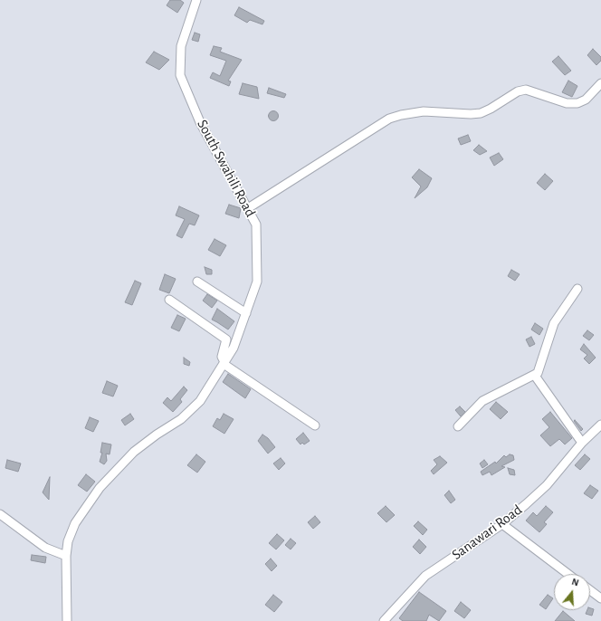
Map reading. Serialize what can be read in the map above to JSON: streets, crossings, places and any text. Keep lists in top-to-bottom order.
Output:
{
  "streets": {
    "street": ["South Swahili Road", "Sanawari Road"]
  },
  "north": "top"
}
